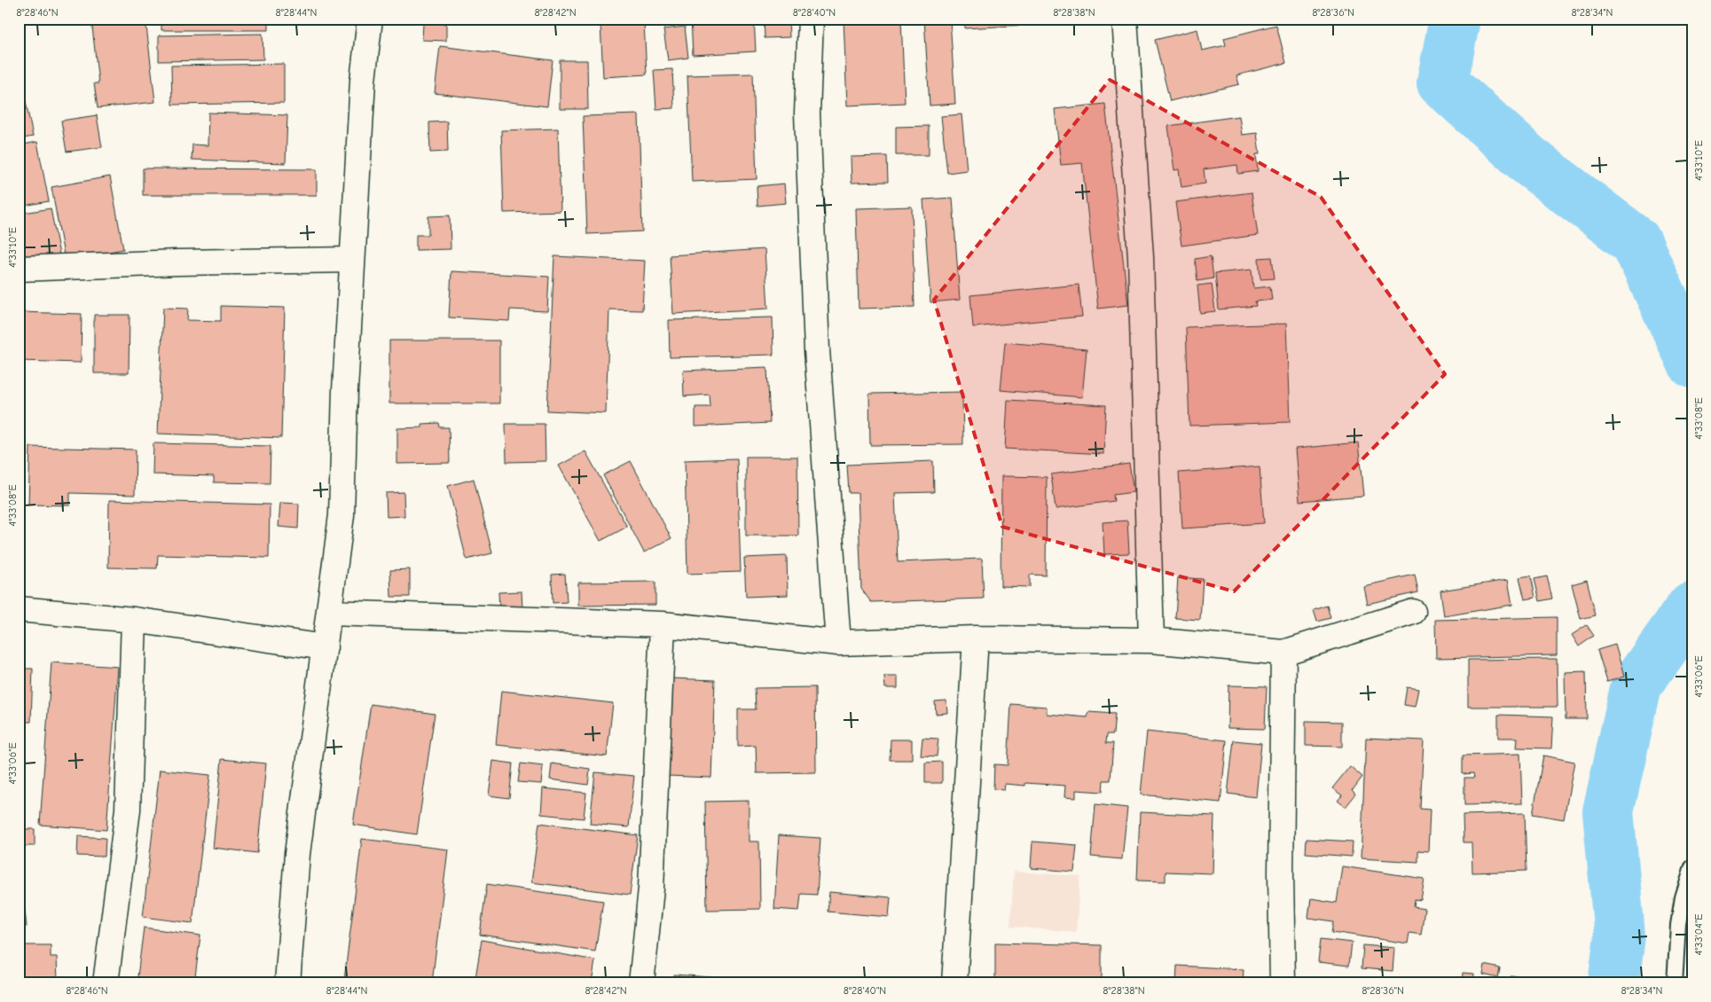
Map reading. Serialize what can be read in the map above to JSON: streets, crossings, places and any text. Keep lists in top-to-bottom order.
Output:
{
  "coordinates": [
    "8°28'46\"N",
    "8°28'44\"N",
    "8°28'42\"N",
    "8°28'40\"N",
    "8°28'38\"N",
    "8°28'36\"N",
    "8°28'34\"N",
    "4°33'10\"E",
    "4°33'08\"E",
    "4°33'06\"E",
    "4°33'04\"E"
  ]
}
